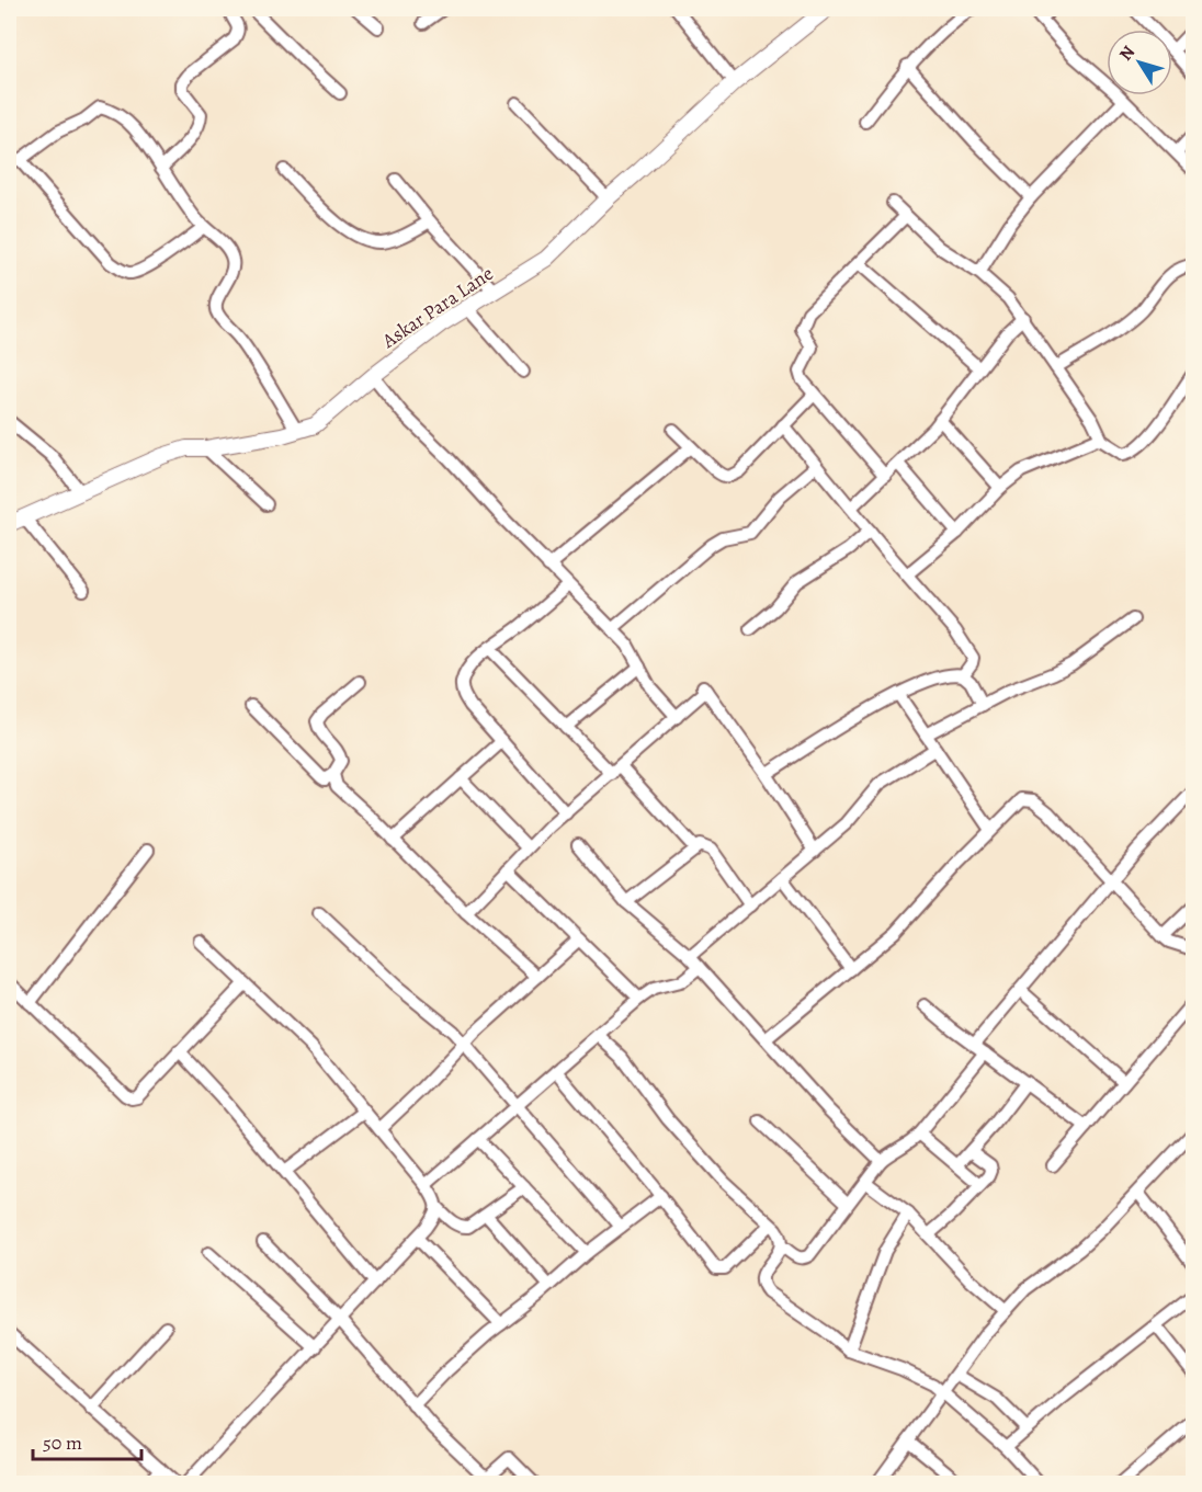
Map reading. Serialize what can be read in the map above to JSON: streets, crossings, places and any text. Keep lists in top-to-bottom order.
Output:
{
  "streets": {
    "street": ["Askar Para Lane"]
  },
  "scale_bar": "50 m",
  "north": "top left"
}
